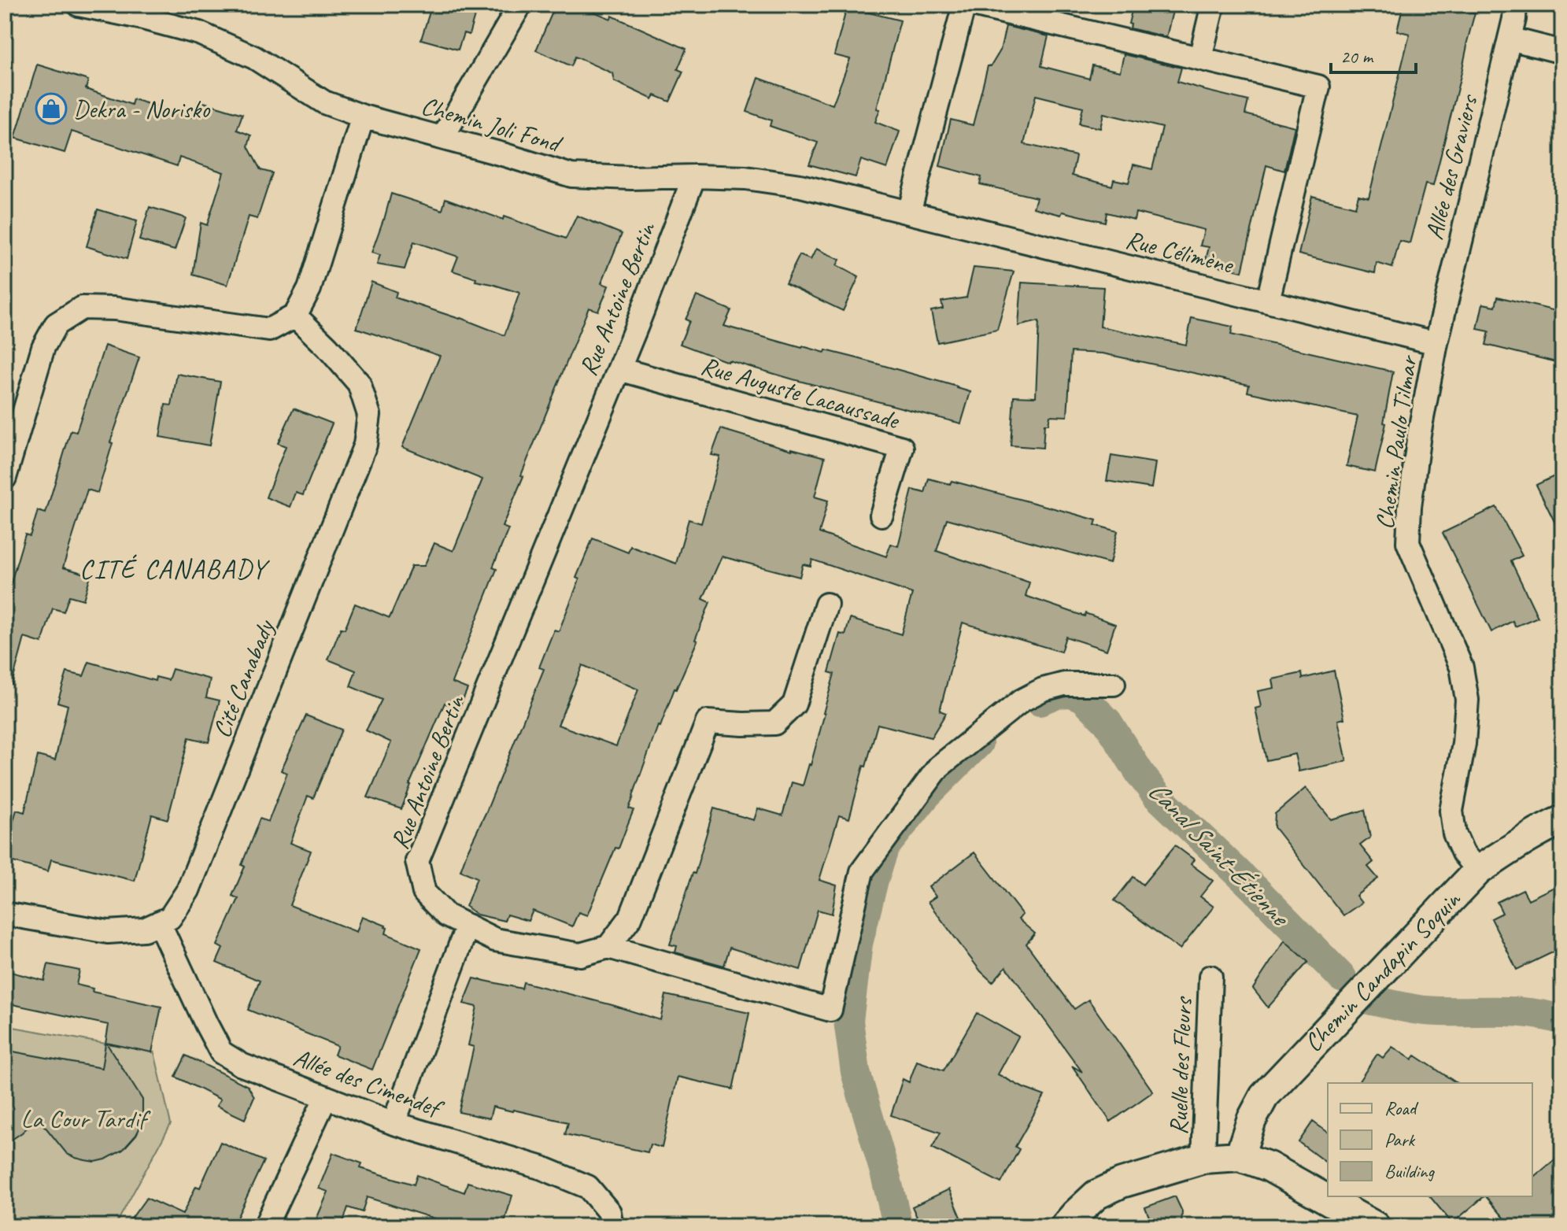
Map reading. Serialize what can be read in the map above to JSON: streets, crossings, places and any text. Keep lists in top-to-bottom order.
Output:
{
  "streets": {
    "street": [
      "Chemin Joli Fond",
      "Allée des Graviers",
      "Rue Célimène",
      "Rue Antoine Bertin",
      "Rue Auguste Lacaussade",
      "Chemin Paulo Tilmar",
      "Cité Canabady",
      "Chemin Candapin Soquin",
      "Ruelle des Fleurs",
      "Allée des Cimendef"
    ]
  },
  "crossings": [
    ["Chemin Joli Fond", "Rue Célimène"],
    ["Chemin Joli Fond", "Rue Antoine Bertin"],
    ["Allée des Graviers", "Rue Célimène"],
    ["Allée des Graviers", "Chemin Paulo Tilmar"],
    ["Rue Célimène", "Chemin Paulo Tilmar"],
    ["Rue Antoine Bertin", "Rue Auguste Lacaussade"],
    ["Chemin Paulo Tilmar", "Chemin Candapin Soquin"],
    ["Cité Canabady", "Allée des Cimendef"]
  ],
  "districts": ["CITÉ CANABADY"],
  "water": ["Canal Saint-Étienne"],
  "parks": ["La Cour Tardif"],
  "places": {
    "shop": ["Dekra - Norisko"]
  },
  "legend": ["Road", "Park", "Building"],
  "scale_bar": "20 m"
}
